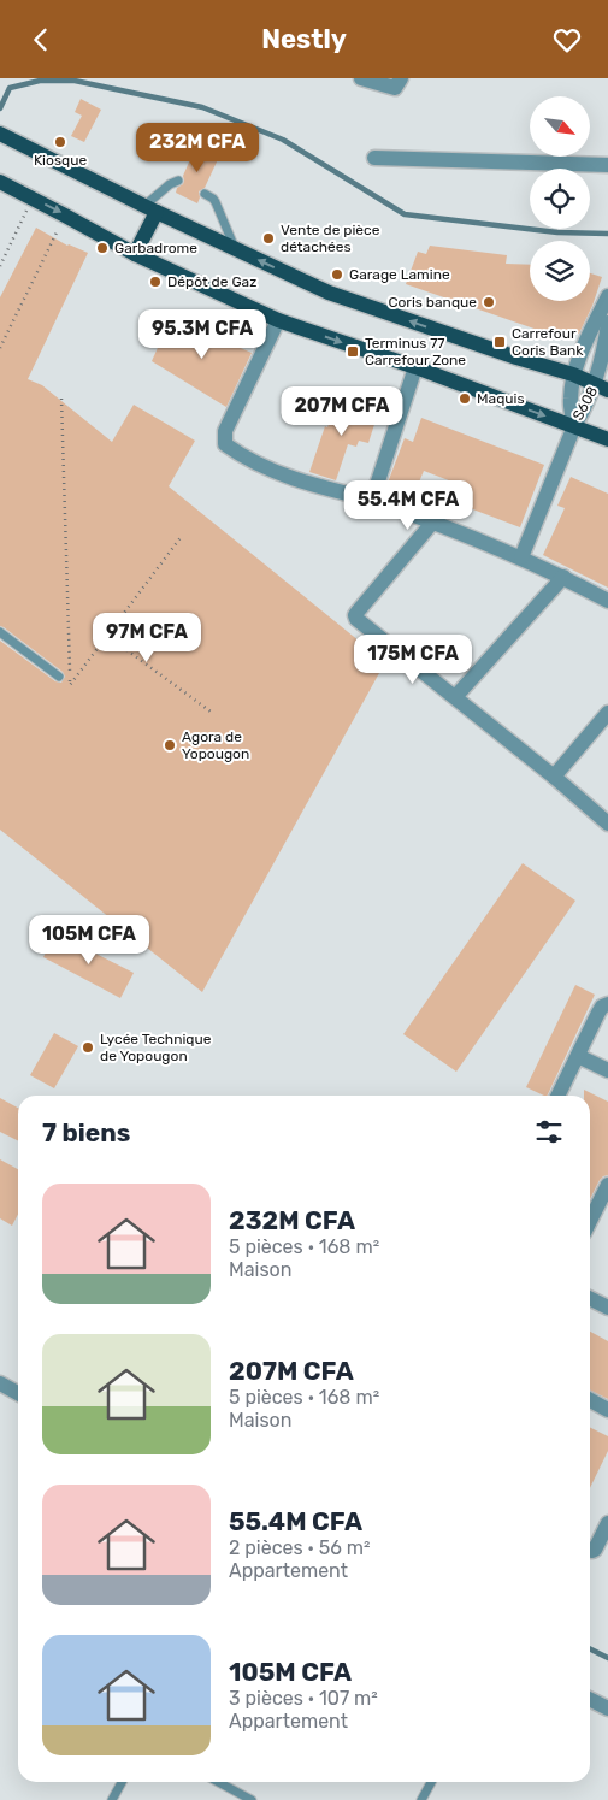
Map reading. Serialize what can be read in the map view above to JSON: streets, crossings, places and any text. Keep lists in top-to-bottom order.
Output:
{
  "streets": {
    "street": ["S608"]
  },
  "places": {
    "other": [
      "Kiosque",
      "Vente de pièce détachées",
      "Garbadrome",
      "Garage Lamine",
      "Dépôt de Gaz",
      "Coris banque",
      "Maquis",
      "Agora de Yopougon",
      "Lycée Technique de Yopougon"
    ],
    "transit": ["Carrefour Coris Bank", "Terminus 77 Carrefour Zone"]
  },
  "north": "bottom right",
  "page": {
    "header": "Nestly",
    "price": [
      "232M CFA",
      "95.3M CFA",
      "207M CFA",
      "55.4M CFA",
      "97M CFA",
      "175M CFA",
      "105M CFA"
    ],
    "heading": "7 biens",
    "list": [
      {
        "name": "232M CFA",
        "note": "5 pièces · 168 m² · Maison"
      },
      {
        "name": "207M CFA",
        "note": "5 pièces · 168 m² · Maison"
      },
      {
        "name": "55.4M CFA",
        "note": "2 pièces · 56 m² · Appartement"
      },
      {
        "name": "105M CFA",
        "note": "3 pièces · 107 m² · Appartement"
      }
    ]
  }
}
